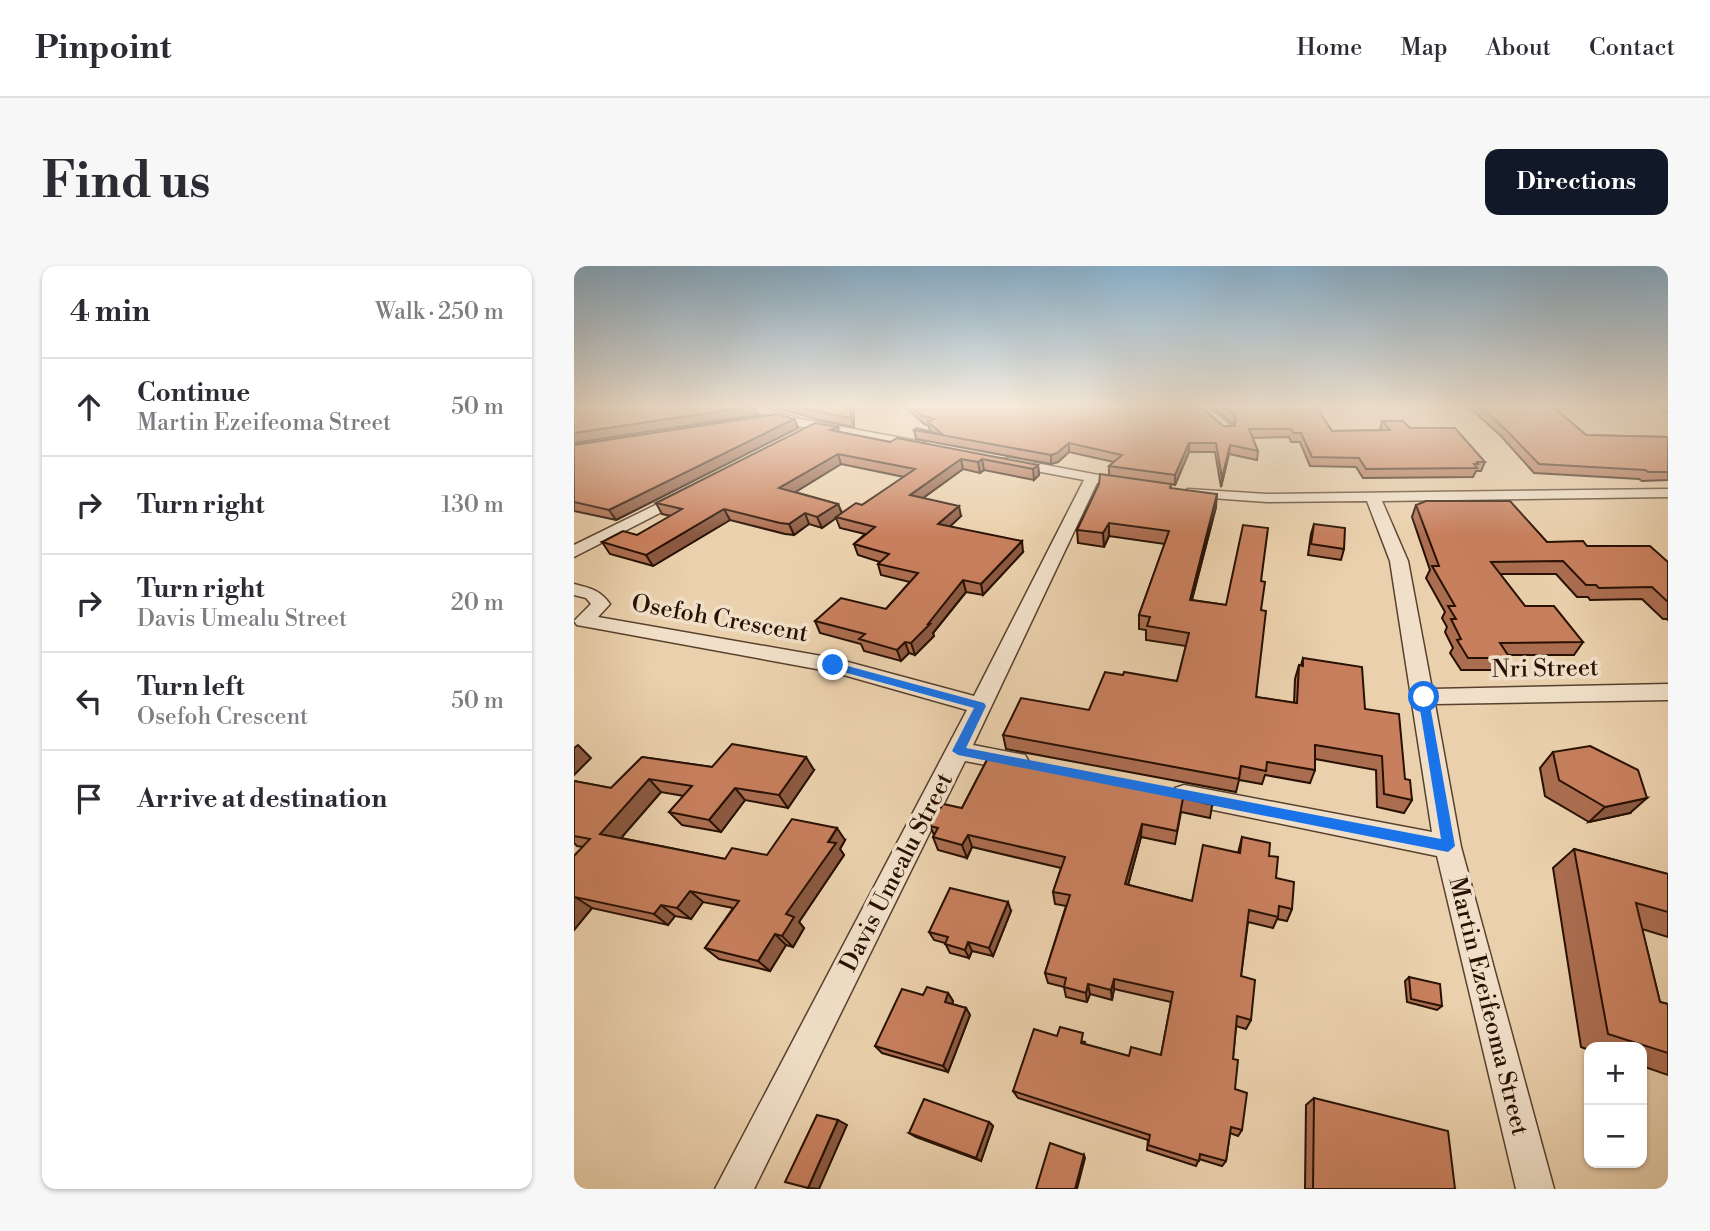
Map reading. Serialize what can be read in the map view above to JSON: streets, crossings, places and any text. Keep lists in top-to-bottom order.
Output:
{
  "streets": {
    "street": [
      "Osefoh Crescent",
      "Nri Street",
      "Davis Umealu Street",
      "Martin Ezeifeoma Street"
    ]
  },
  "crossings": [
    ["Osefoh Crescent", "Davis Umealu Street"],
    ["Nri Street", "Martin Ezeifeoma Street"]
  ],
  "page": {
    "header": "Pinpoint",
    "nav": [
      "Home",
      "Map",
      "About",
      "Contact"
    ],
    "buttons": "Directions",
    "title": "Find us",
    "heading": ["4 min", "Walk · 250 m"],
    "list": [
      ["Continue", "Martin Ezeifeoma Street", "50 m"],
      ["Turn right", "130 m"],
      ["Turn right", "Davis Umealu Street", "20 m"],
      ["Turn left", "Osefoh Crescent", "50 m"],
      "Arrive at destination"
    ],
    "map_buttons": ["+", "−"]
  }
}
